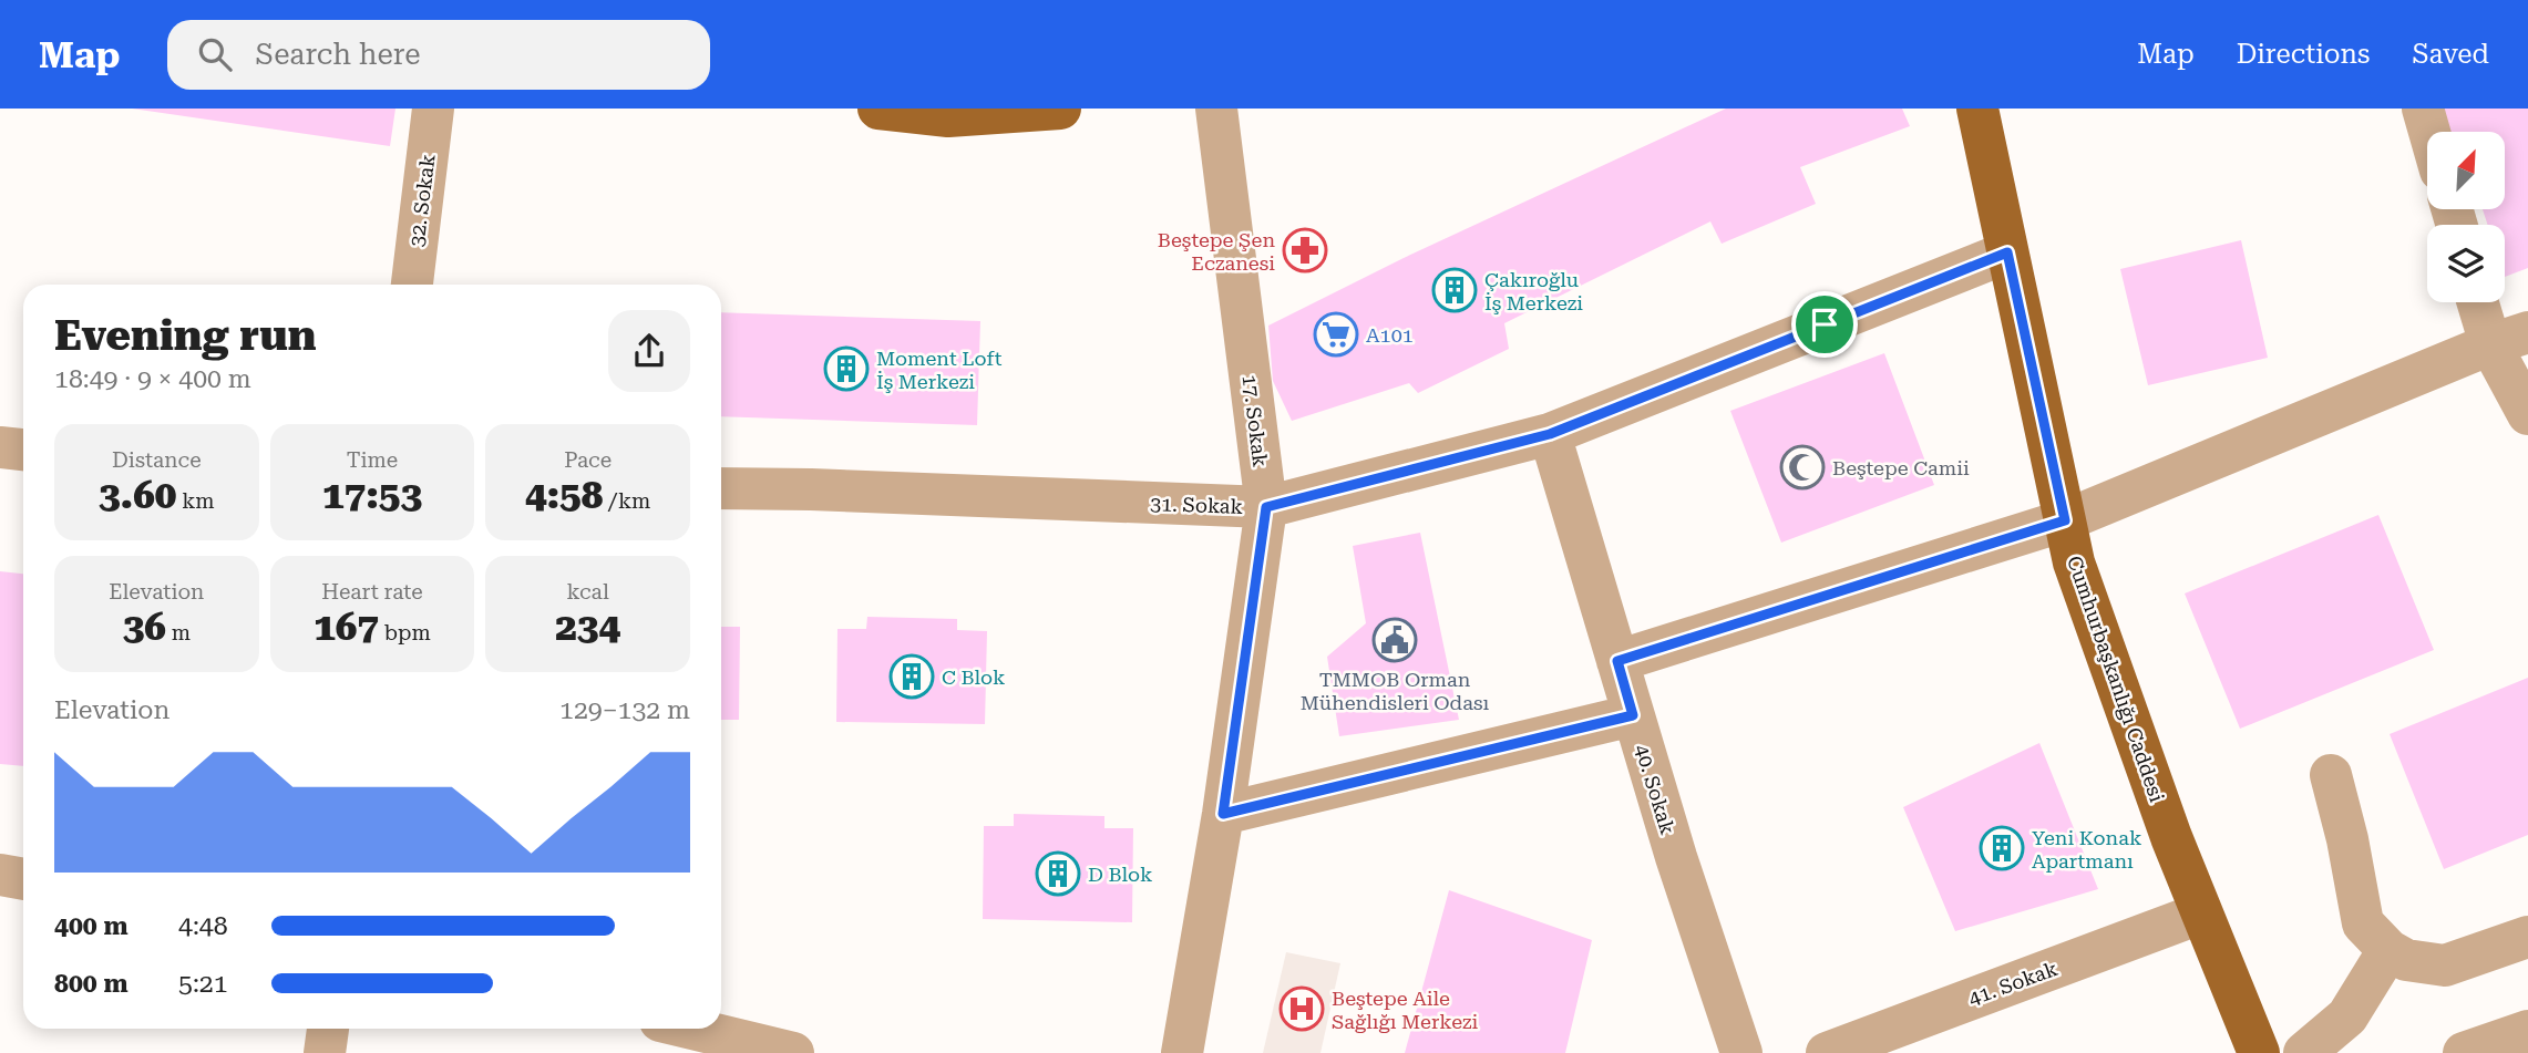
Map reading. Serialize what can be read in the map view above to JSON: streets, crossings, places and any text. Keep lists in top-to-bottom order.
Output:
{
  "streets": {
    "main road": ["Cumhurbaşkanlığı Caddesi"],
    "street": [
      "32. Sokak",
      "17. Sokak",
      "31. Sokak",
      "40. Sokak",
      "41. Sokak"
    ]
  },
  "crossings": [
    ["17. Sokak", "31. Sokak"],
    ["31. Sokak", "Cumhurbaşkanlığı Caddesi"],
    ["31. Sokak", "40. Sokak"],
    ["Cumhurbaşkanlığı Caddesi", "41. Sokak"]
  ],
  "places": {
    "pharmacy": ["Beştepe Şen Eczanesi"],
    "building": [
      "Çakıroğlu İş Merkezi",
      "Moment Loft İş Merkezi",
      "C Blok",
      "Yeni Konak Apartmanı",
      "D Blok"
    ],
    "supermarket": ["A101"],
    "mosque": ["Beştepe Camii"],
    "public building": ["TMMOB Orman Mühendisleri Odası"],
    "hospital": ["Beştepe Aile Sağlığı Merkezi"]
  },
  "north": "top right",
  "page": {
    "header": "Map",
    "search": "Search here",
    "nav": ["Map", "Directions", "Saved"],
    "heading": ["Evening run", "18:49 · 9 × 400 m"],
    "stats": [
      ["Distance", "3.60 km"],
      ["Time", "17:53"],
      ["Pace", "4:58 /km"],
      ["Elevation", "36 m"],
      ["Heart rate", "167 bpm"],
      ["kcal", "234"]
    ],
    "chart": ["Elevation", "129–132 m"],
    "list": [
      {
        "name": "400 m",
        "note": "4:48"
      },
      {
        "name": "800 m",
        "note": "5:21"
      }
    ]
  }
}
